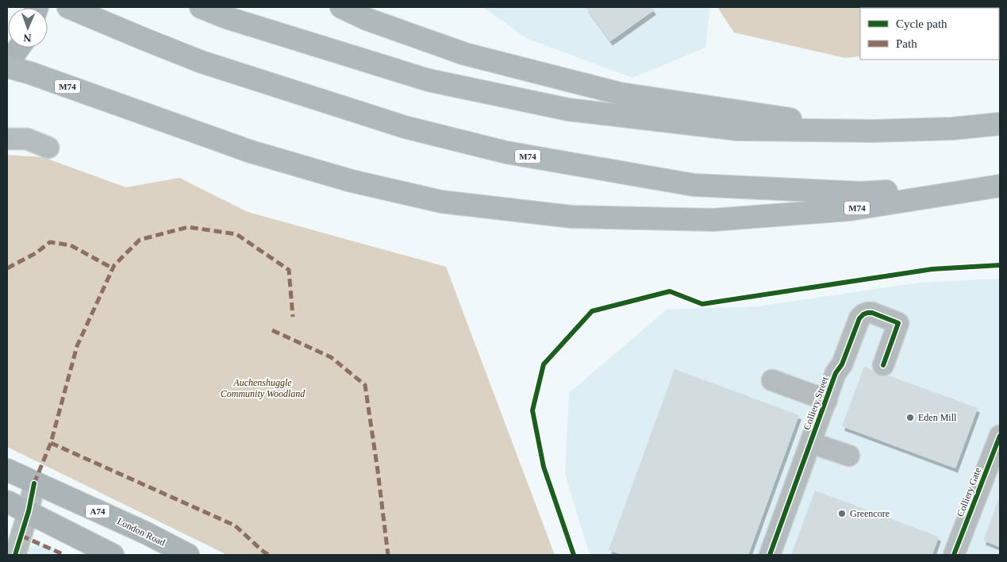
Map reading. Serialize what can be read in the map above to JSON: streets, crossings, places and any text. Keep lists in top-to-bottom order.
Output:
{
  "streets": {
    "highway": ["M74"],
    "main road": ["A74", "London Road"],
    "street": ["Colliery Street", "Colliery Gate"]
  },
  "parks": ["Auchenshuggle Community Woodland"],
  "places": ["Eden Mill", "Greencore"],
  "legend": ["Cycle path", "Path"],
  "north": "bottom"
}
